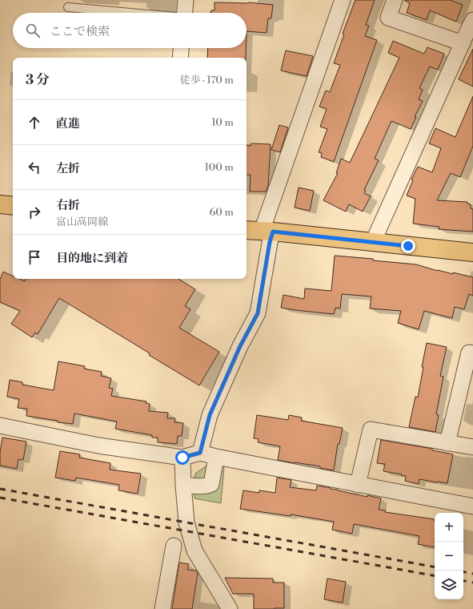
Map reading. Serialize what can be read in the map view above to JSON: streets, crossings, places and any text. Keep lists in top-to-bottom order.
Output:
{
  "page": {
    "search": "ここで検索",
    "heading": ["3 分", "徒歩 · 170 m"],
    "list": [
      ["直進", "10 m"],
      ["左折", "100 m"],
      ["右折", "富山高岡線", "60 m"],
      "目的地に到着"
    ],
    "map_buttons": ["+", "−"]
  }
}
